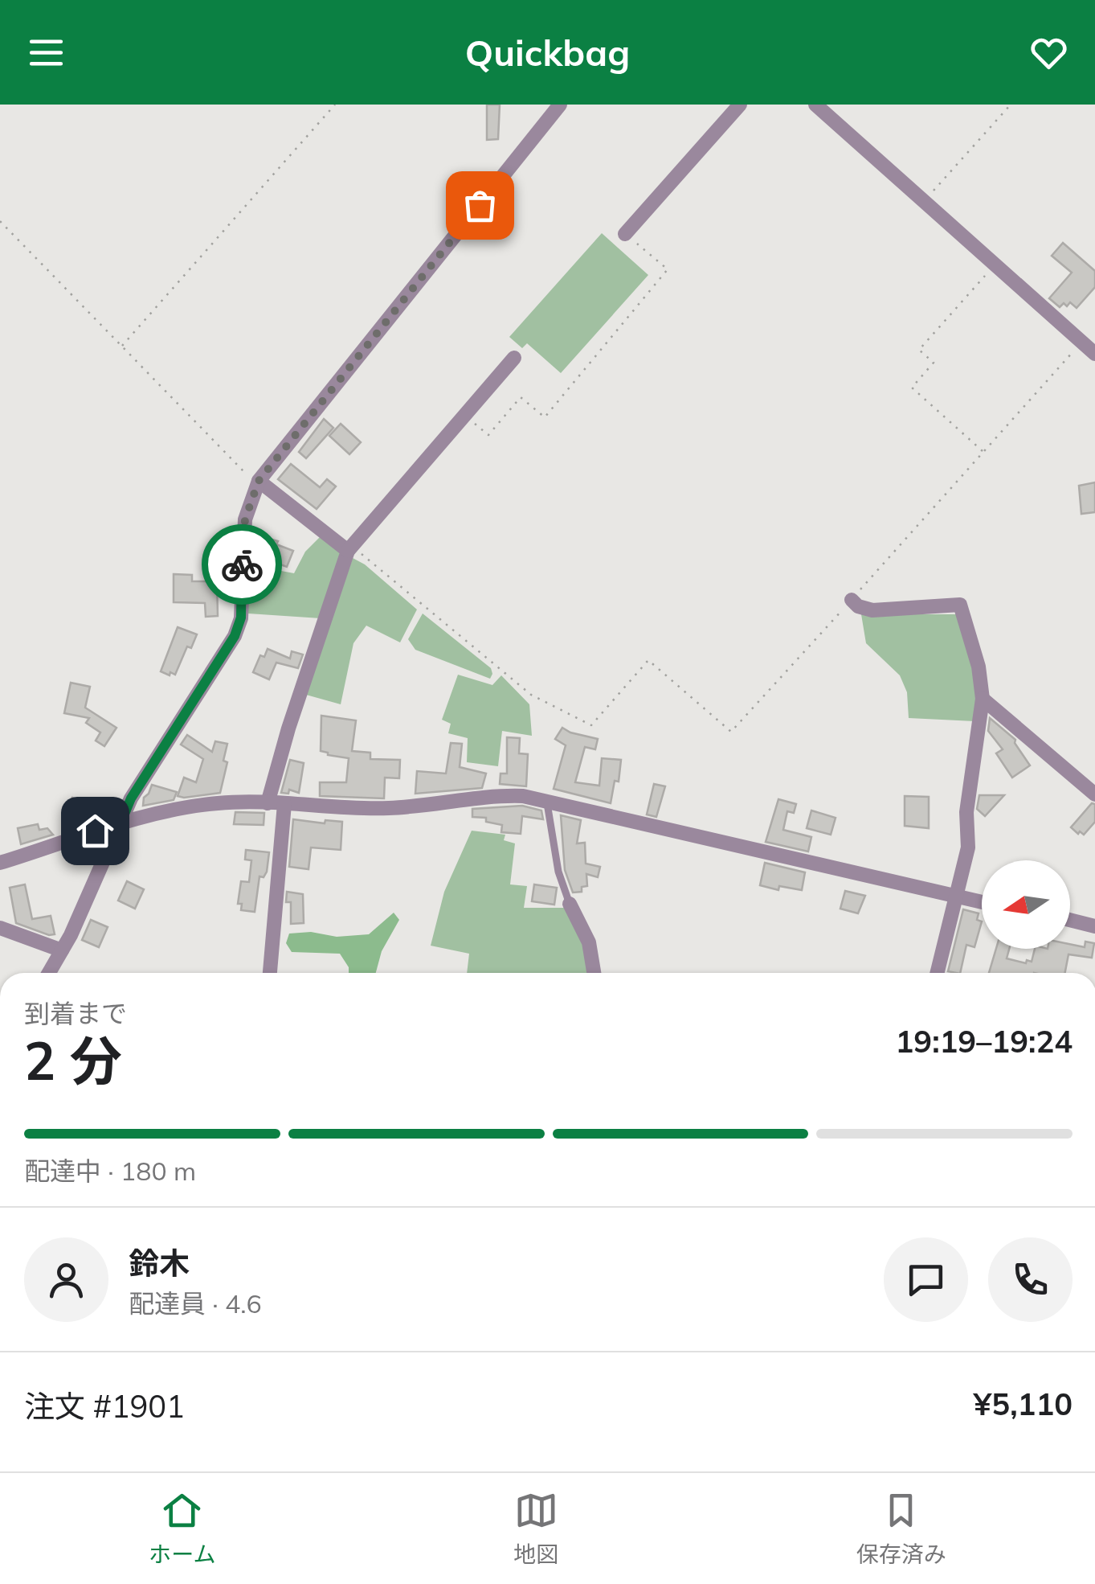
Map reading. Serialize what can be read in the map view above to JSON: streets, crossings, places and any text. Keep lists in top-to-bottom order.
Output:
{
  "north": "left",
  "page": {
    "header": "Quickbag",
    "heading": ["2 分", "到着まで", "19:19–19:24"],
    "panel": [
      "鈴木",
      "配達員 · 4.6",
      "注文 #1901",
      "¥5,110"
    ],
    "bar": "配達中 · 180 m",
    "tabs": ["ホーム", "地図", "保存済み"]
  }
}
